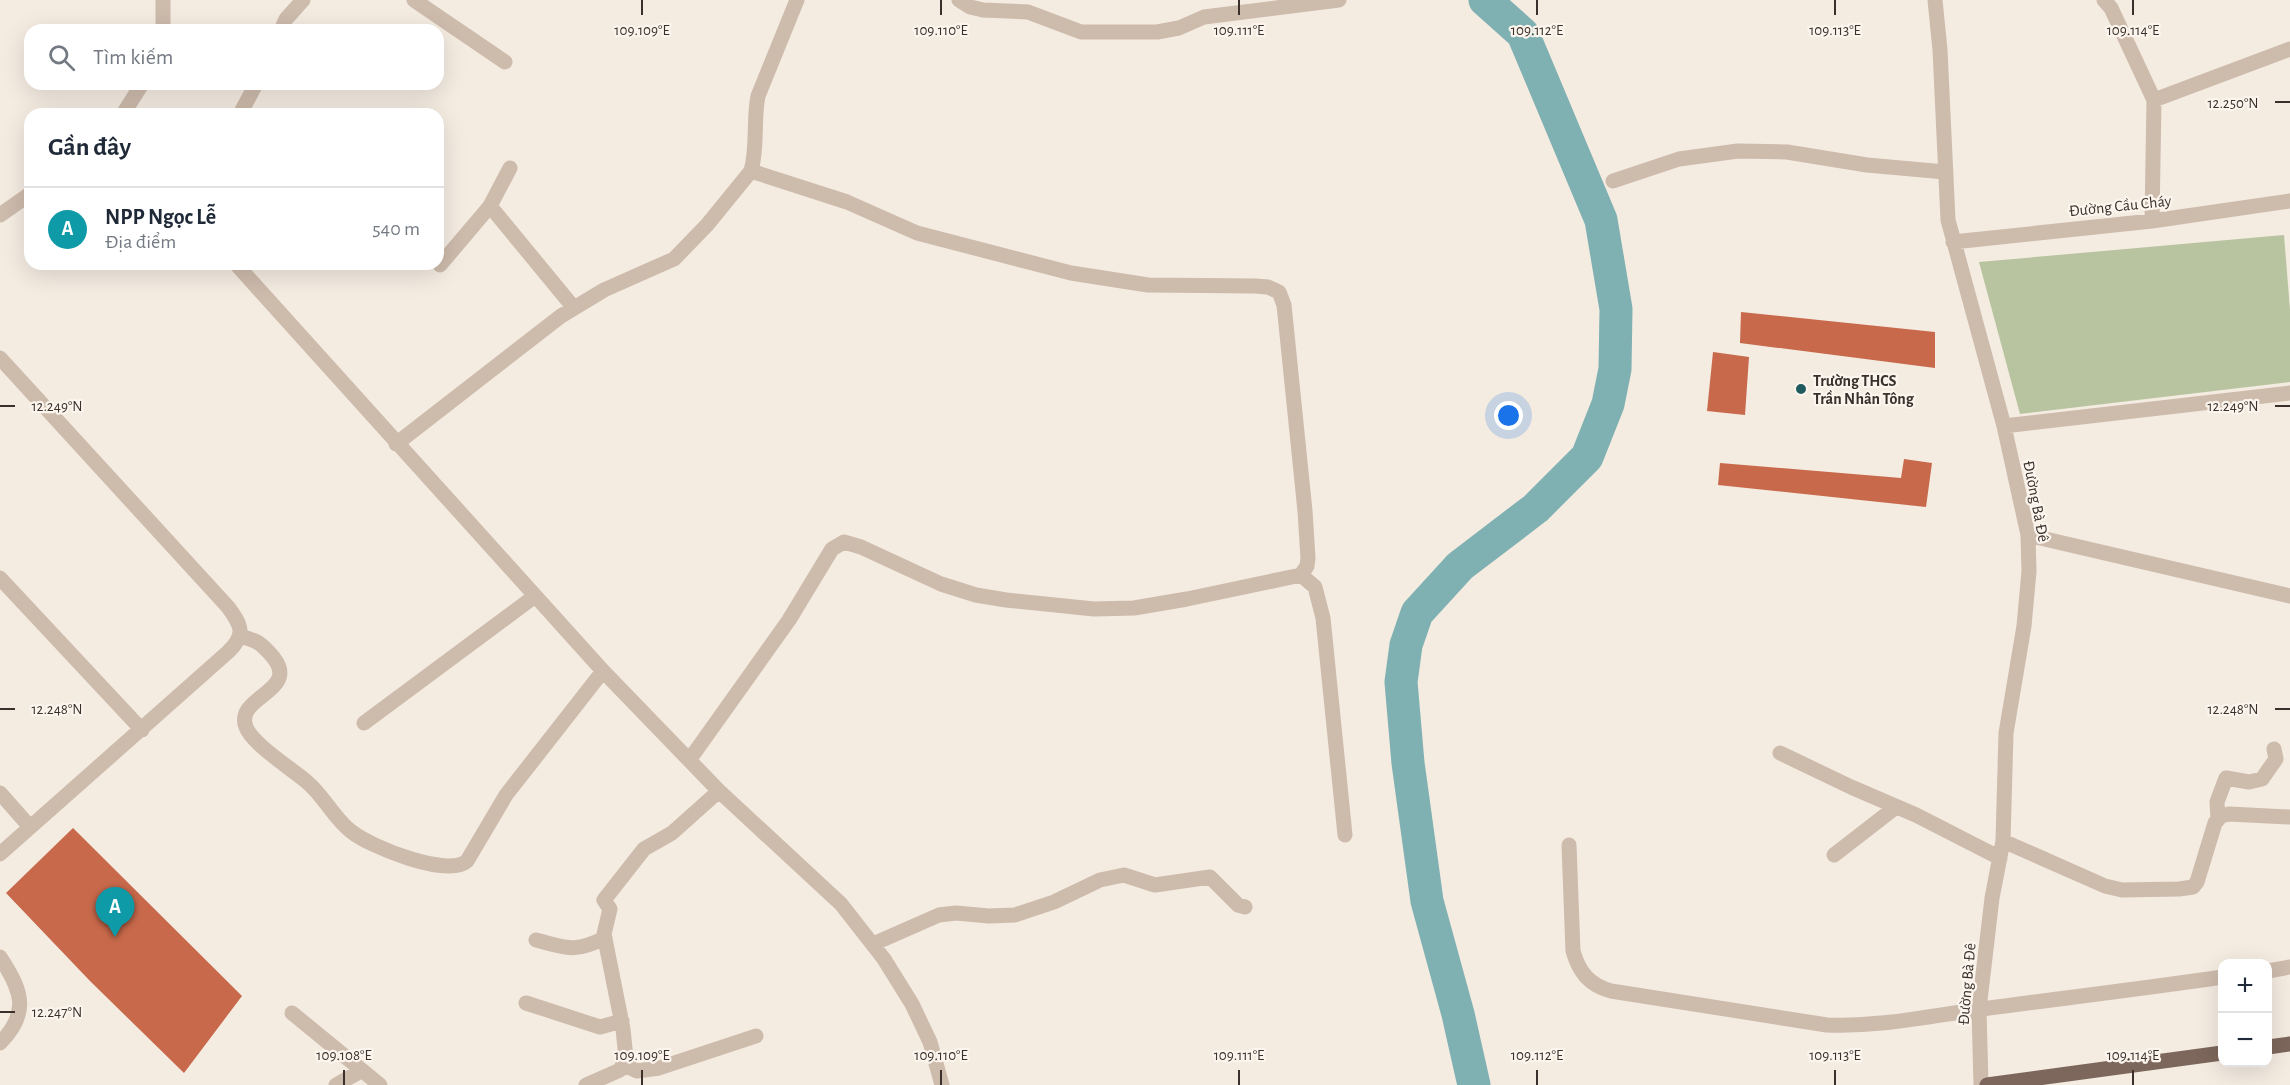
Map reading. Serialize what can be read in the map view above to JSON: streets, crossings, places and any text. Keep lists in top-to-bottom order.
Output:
{
  "streets": {
    "street": ["Đường Cầu Cháy", "Đường Bà Đê"]
  },
  "crossings": [
    ["Đường Cầu Cháy", "Đường Bà Đê"]
  ],
  "places": ["Trường THCS Trần Nhân Tông"],
  "page": {
    "search": "Tìm kiếm",
    "heading": "Gần đây",
    "list": [
      {
        "mark": "A",
        "name": "NPP Ngọc Lễ",
        "note": "Địa điểm",
        "value": "540 m"
      }
    ],
    "pins": "A",
    "map_buttons": ["+", "−"]
  },
  "coordinates": [
    "109.109°E",
    "109.110°E",
    "109.111°E",
    "109.112°E",
    "109.113°E",
    "109.114°E",
    "12.250°N",
    "12.249°N",
    "12.248°N",
    "12.247°N",
    "109.108°E"
  ]
}
